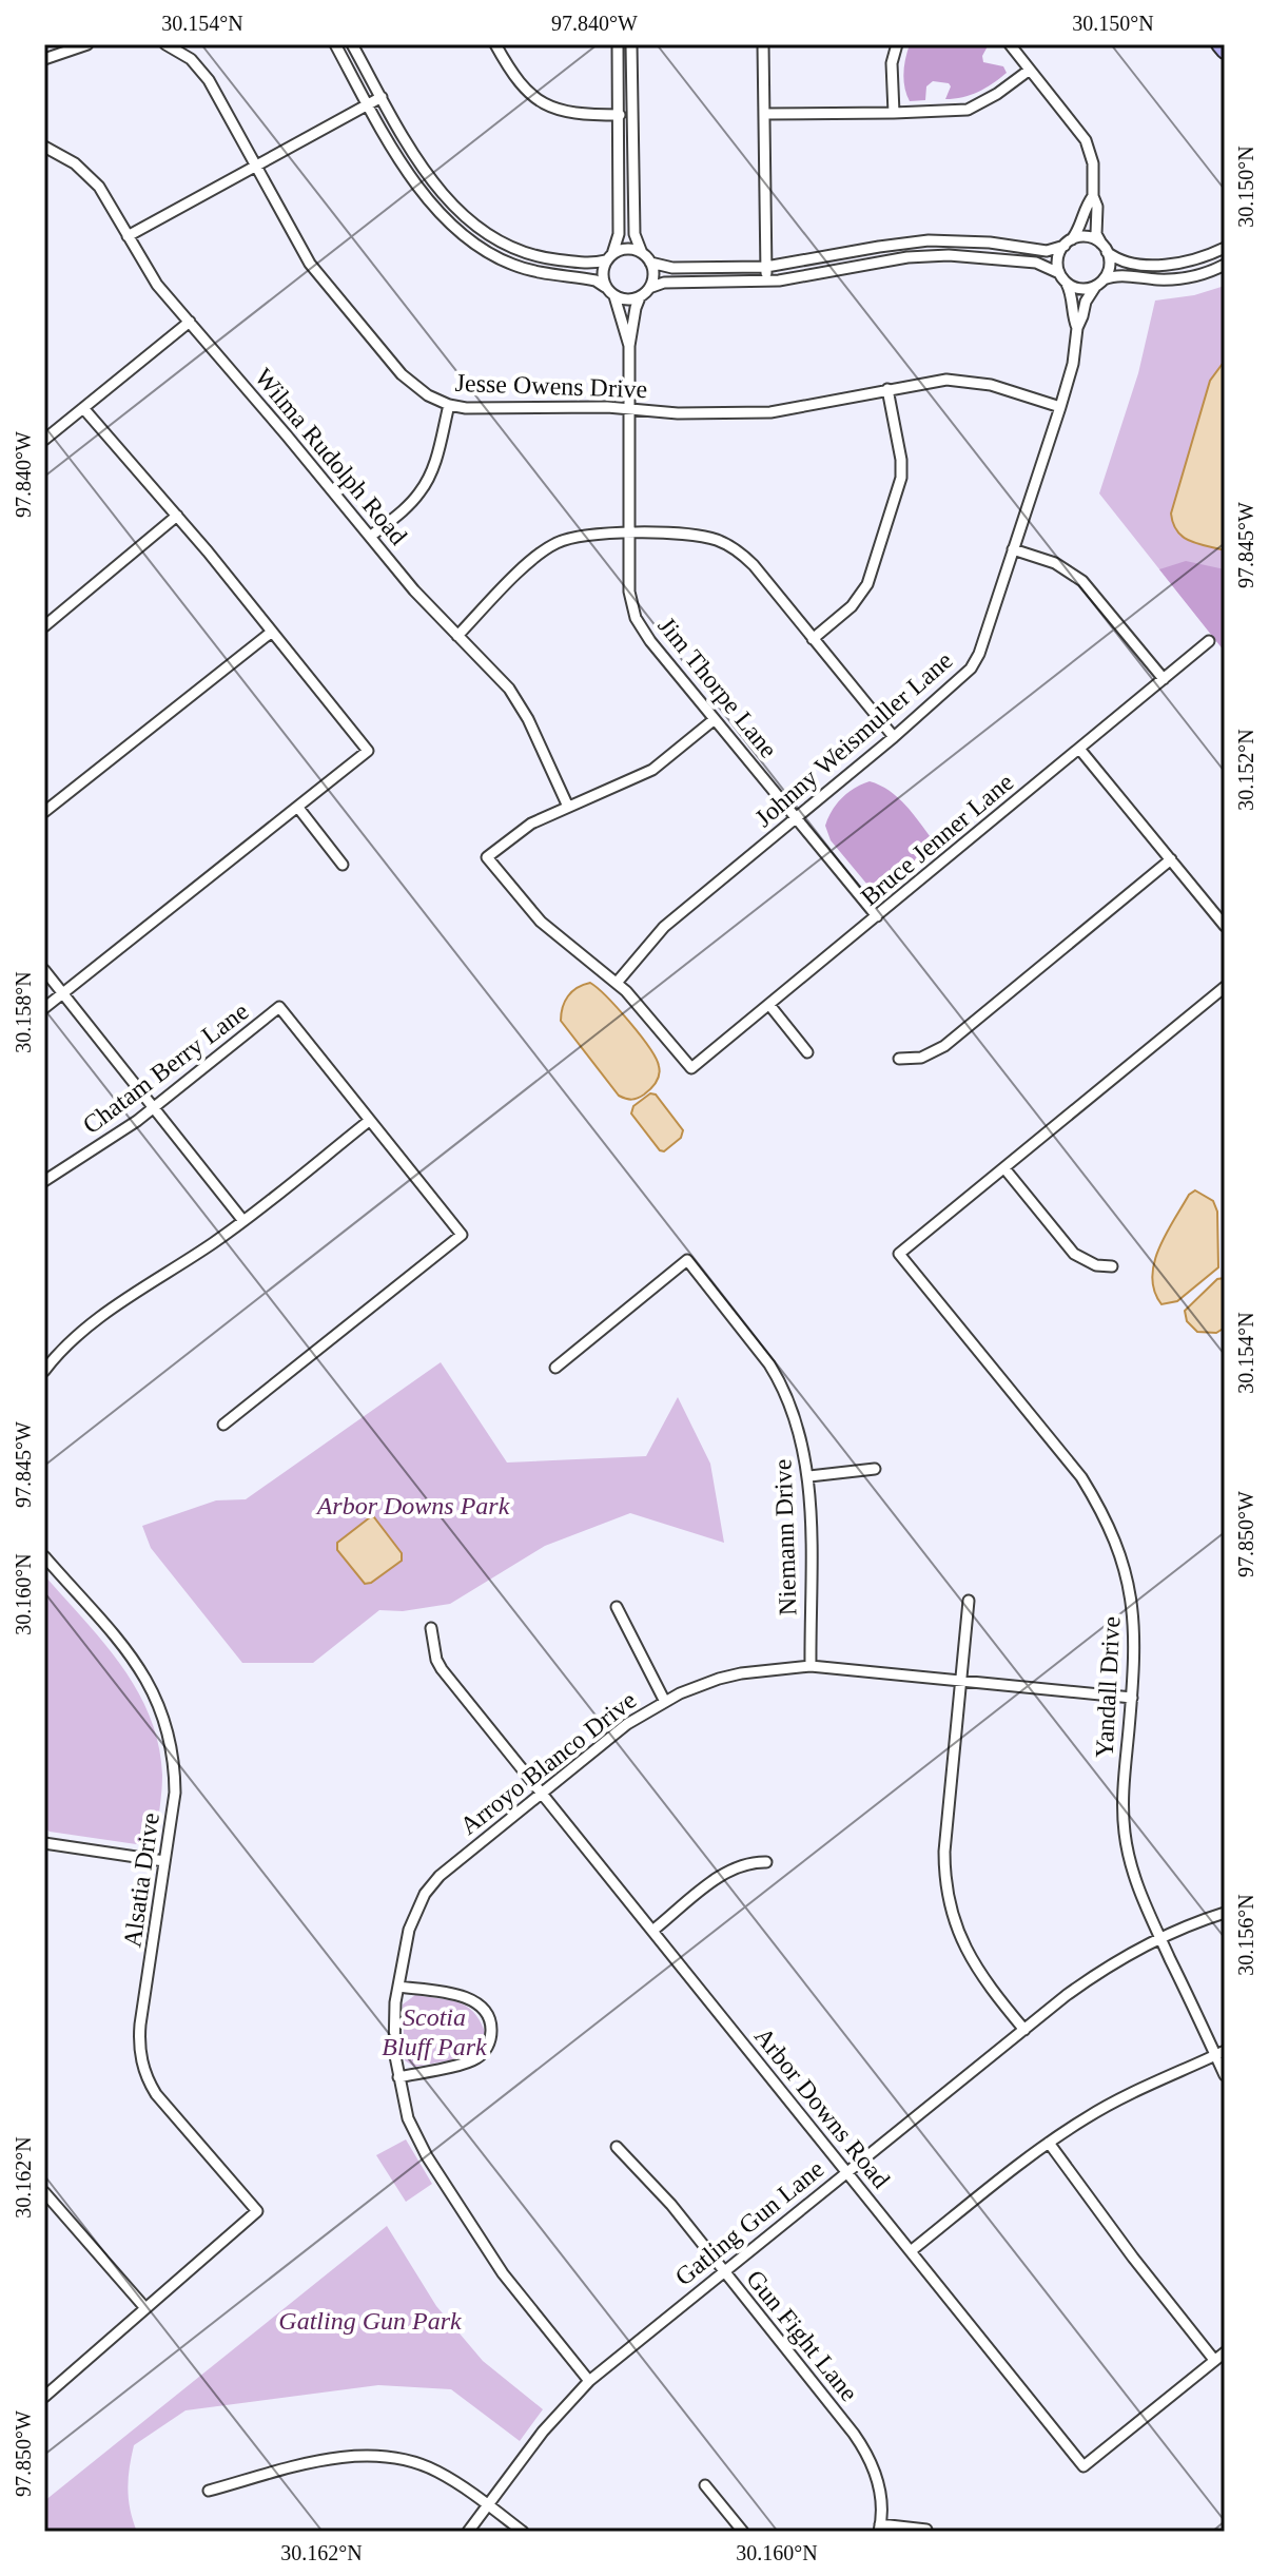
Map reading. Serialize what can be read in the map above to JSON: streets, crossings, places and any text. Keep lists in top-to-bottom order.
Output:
{
  "streets": {
    "street": [
      "Jesse Owens Drive",
      "Wilma Rudolph Road",
      "Jim Thorpe Lane",
      "Johnny Weismuller Lane",
      "Bruce Jenner Lane",
      "Chatam Berry Lane",
      "Niemann Drive",
      "Yandall Drive",
      "Arroyo Blanco Drive",
      "Alsatia Drive",
      "Arbor Downs Road",
      "Gatling Gun Lane",
      "Gun Fight Lane"
    ]
  },
  "crossings": [
    ["Jesse Owens Drive", "Jim Thorpe Lane"],
    ["Jesse Owens Drive", "Johnny Weismuller Lane"],
    ["Jim Thorpe Lane", "Johnny Weismuller Lane"],
    ["Jim Thorpe Lane", "Bruce Jenner Lane"],
    ["Johnny Weismuller Lane", "Bruce Jenner Lane"],
    ["Niemann Drive", "Arroyo Blanco Drive"],
    ["Yandall Drive", "Arroyo Blanco Drive"],
    ["Yandall Drive", "Gatling Gun Lane"],
    ["Arroyo Blanco Drive", "Arbor Downs Road"],
    ["Arroyo Blanco Drive", "Gatling Gun Lane"],
    ["Arbor Downs Road", "Gatling Gun Lane"],
    ["Gatling Gun Lane", "Gun Fight Lane"]
  ],
  "parks": ["Arbor Downs Park", "Scotia Bluff Park", "Gatling Gun Park"],
  "coordinates": [
    "30.154°N",
    "97.840°W",
    "30.150°N",
    "97.845°W",
    "30.152°N",
    "30.158°N",
    "97.850°W",
    "30.160°N",
    "30.156°N",
    "30.162°N"
  ]
}
